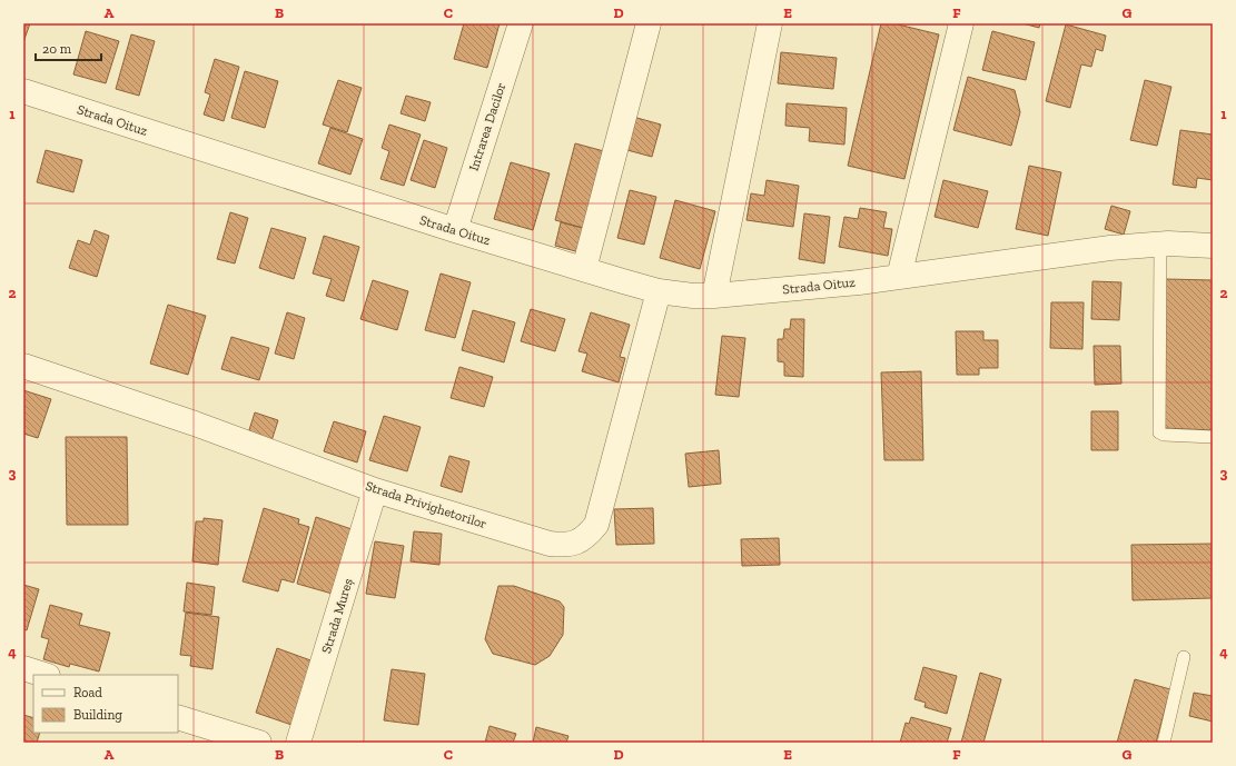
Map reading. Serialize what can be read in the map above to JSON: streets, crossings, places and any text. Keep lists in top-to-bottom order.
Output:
{
  "streets": {
    "street": [
      "Strada Oituz",
      "Intrarea Dacilor",
      "Strada Privighetorilor",
      "Strada Mureș"
    ]
  },
  "crossings": [
    ["Strada Oituz", "Intrarea Dacilor"],
    ["Strada Oituz", "Strada Privighetorilor"],
    ["Strada Privighetorilor", "Strada Mureș"]
  ],
  "legend": ["Road", "Building"],
  "scale_bar": "20 m",
  "grid": {
    "columns": [
      "A",
      "B",
      "C",
      "D",
      "E",
      "F",
      "G"
    ],
    "rows": [
      "1",
      "2",
      "3",
      "4"
    ]
  }
}
